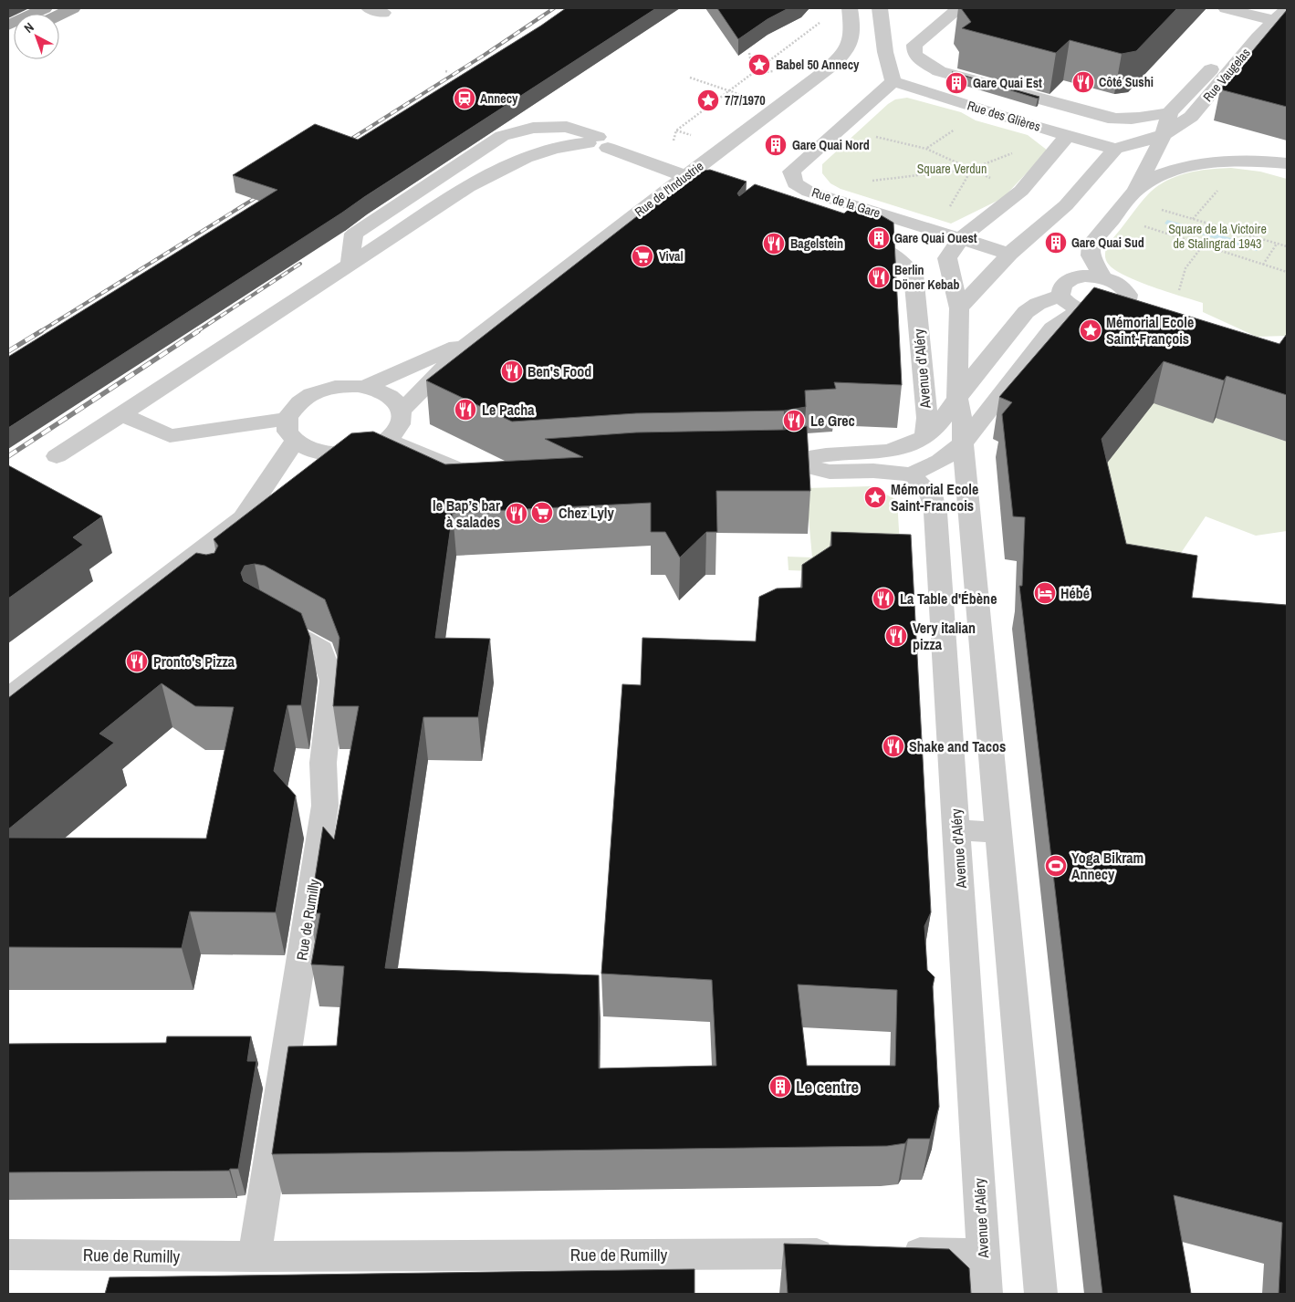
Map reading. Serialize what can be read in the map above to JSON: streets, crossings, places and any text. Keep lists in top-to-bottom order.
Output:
{
  "streets": {
    "street": [
      "Rue Vaugelas",
      "Rue des Glières",
      "Rue de l'Industrie",
      "Rue de la Gare",
      "Avenue d'Aléry",
      "Rue de Rumilly"
    ]
  },
  "crossings": [
    ["Rue Vaugelas", "Rue des Glières"],
    ["Rue des Glières", "Rue de la Gare"]
  ],
  "parks": ["Square Verdun", "Square de la Victoire de Stalingrad 1943"],
  "places": {
    "place": [
      "Babel 50 Annecy",
      "7/7/1970",
      "Mémorial Ecole Saint-François",
      "Mémorial Ecole Saint-Francois"
    ],
    "restaurant": [
      "Côté Sushi",
      "Bagelstein",
      "Berlin Döner Kebab",
      "Ben's Food",
      "Le Pacha",
      "Le Grec",
      "le Bap’s bar à salades",
      "La Table d'Ébène",
      "Very italian pizza",
      "Pronto's Pizza",
      "Shake and Tacos"
    ],
    "building": [
      "Gare Quai Est",
      "Gare Quai Nord",
      "Gare Quai Ouest",
      "Gare Quai Sud",
      "Le centre"
    ],
    "station": ["Annecy"],
    "supermarket": ["Vival", "Chez Lyly"],
    "hotel": ["Hébé"],
    "sports": ["Yoga Bikram Annecy"]
  },
  "north": "top left"
}
